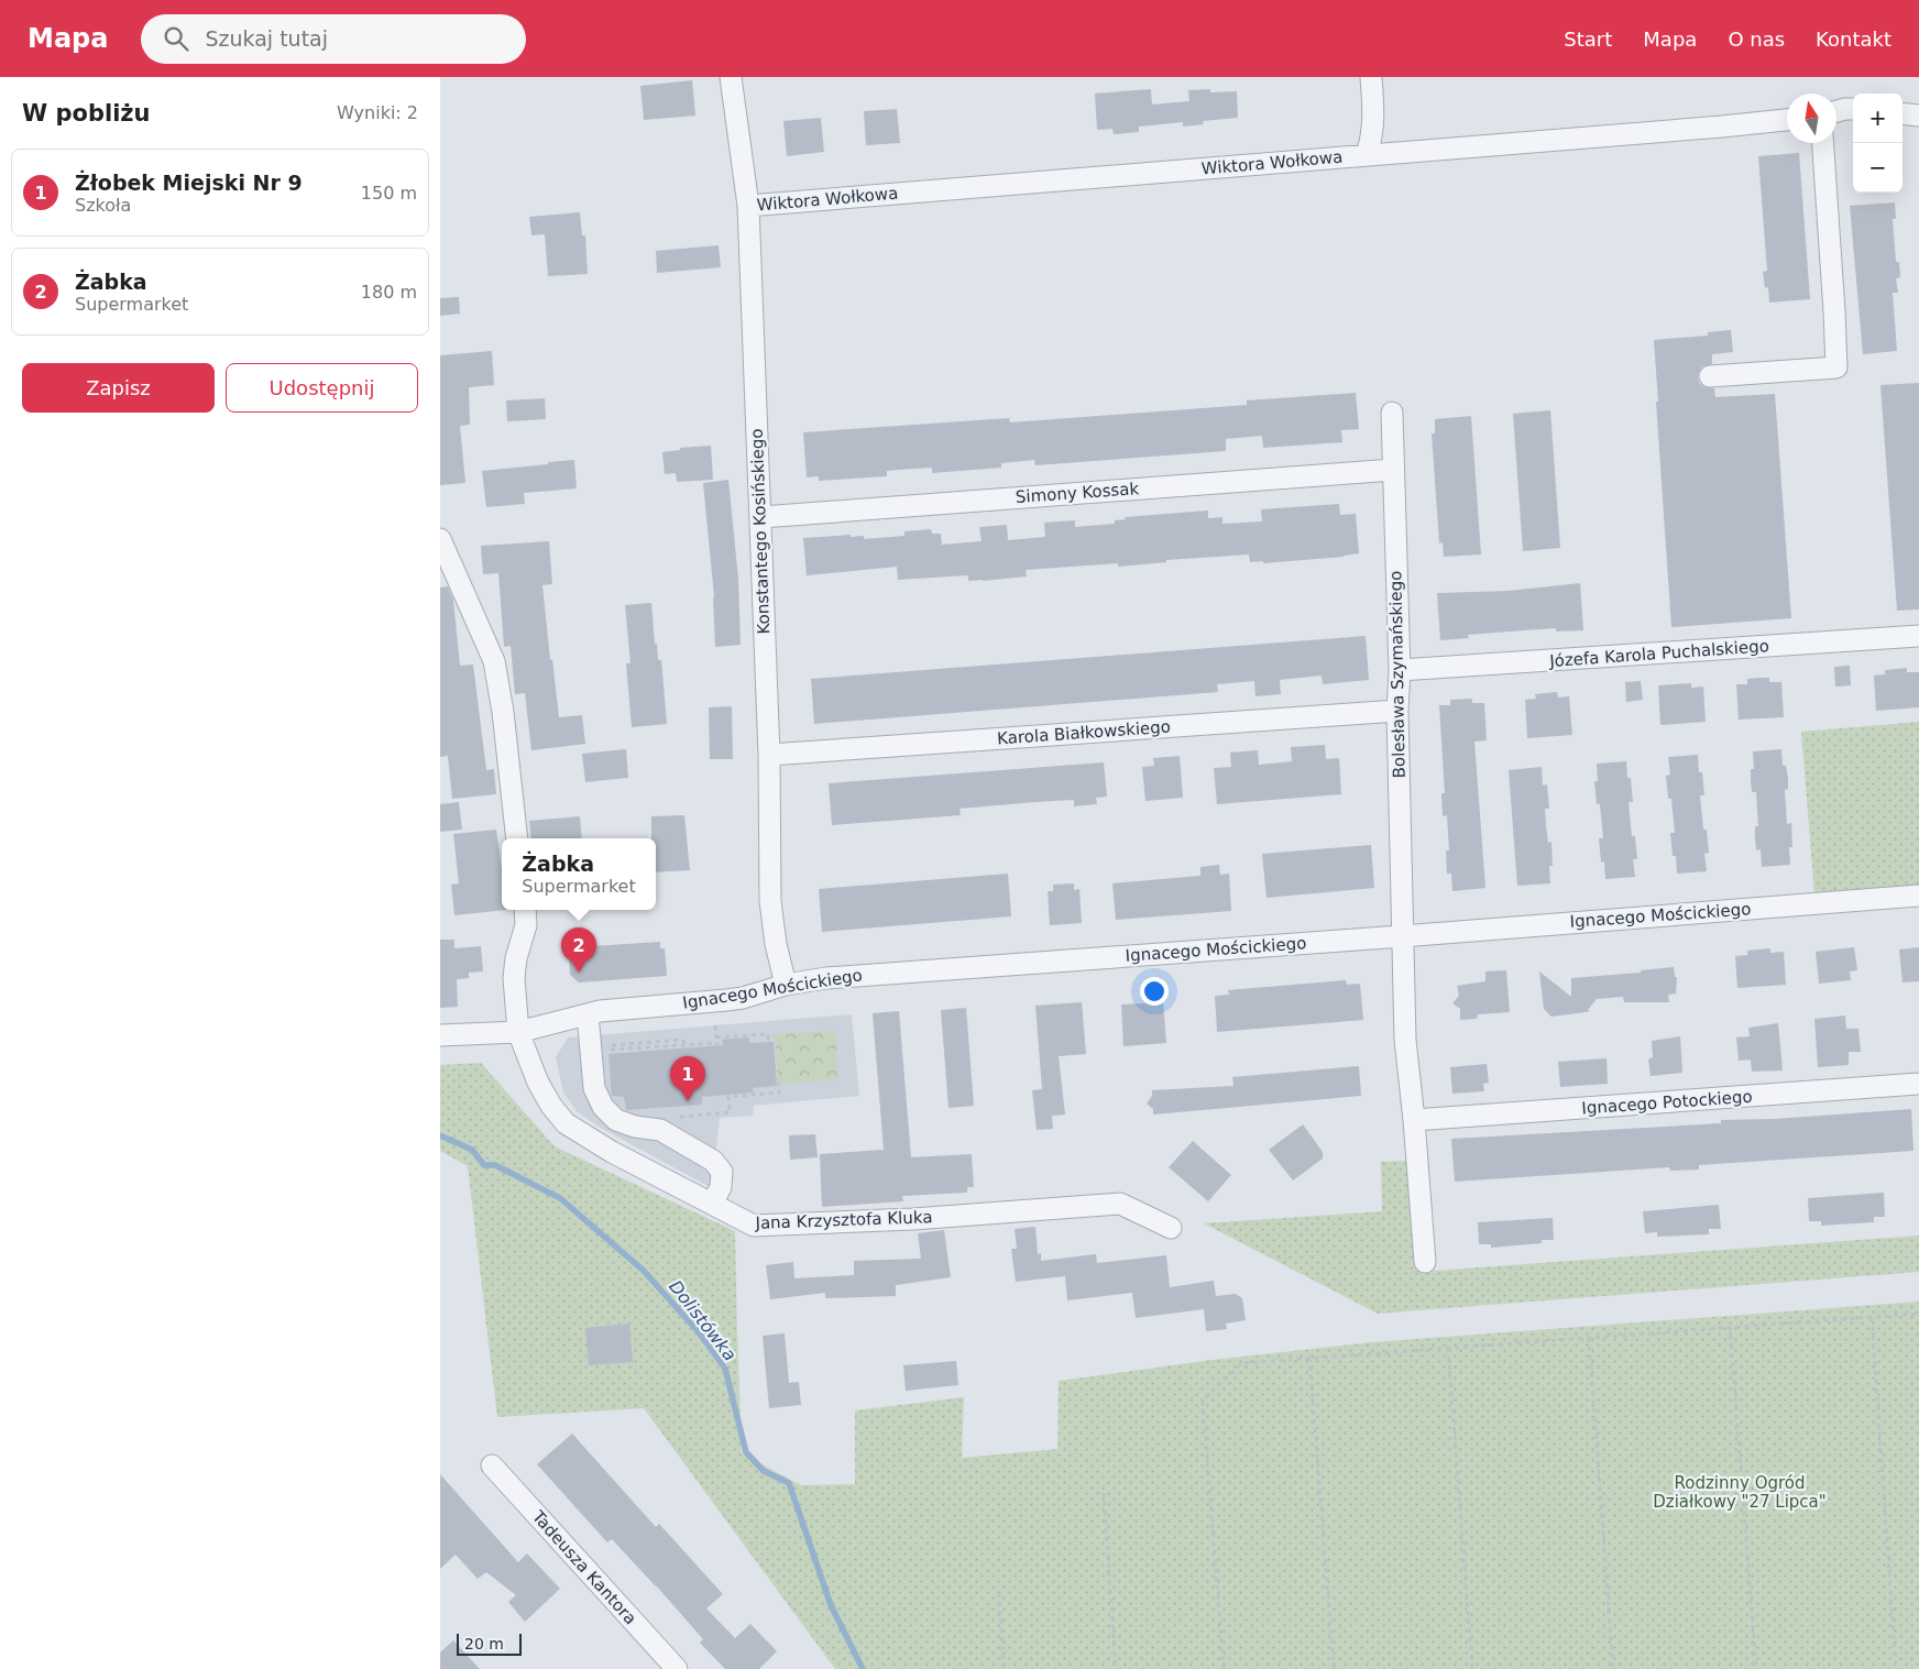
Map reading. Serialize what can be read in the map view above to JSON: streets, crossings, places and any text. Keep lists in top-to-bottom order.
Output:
{
  "streets": {
    "street": [
      "Wiktora Wołkowa",
      "Simony Kossak",
      "Konstantego Kosińskiego",
      "Józefa Karola Puchalskiego",
      "Bolesława Szymańskiego",
      "Karola Białkowskiego",
      "Ignacego Mościckiego",
      "Ignacego Potockiego",
      "Jana Krzysztofa Kluka",
      "Tadeusza Kantora"
    ]
  },
  "crossings": [
    ["Wiktora Wołkowa", "Konstantego Kosińskiego"],
    ["Simony Kossak", "Konstantego Kosińskiego"],
    ["Simony Kossak", "Bolesława Szymańskiego"],
    ["Konstantego Kosińskiego", "Karola Białkowskiego"],
    ["Konstantego Kosińskiego", "Ignacego Mościckiego"],
    ["Józefa Karola Puchalskiego", "Bolesława Szymańskiego"],
    ["Bolesława Szymańskiego", "Karola Białkowskiego"],
    ["Bolesława Szymańskiego", "Ignacego Mościckiego"],
    ["Ignacego Mościckiego", "Jana Krzysztofa Kluka"]
  ],
  "water": ["Dolistówka"],
  "parks": ["Rodzinny Ogród Działkowy \"27 Lipca\""],
  "scale_bar": "20 m",
  "north": "top",
  "page": {
    "header": "Mapa",
    "search": "Szukaj tutaj",
    "nav": [
      "Start",
      "Mapa",
      "O nas",
      "Kontakt"
    ],
    "heading": ["W pobliżu", "Wyniki: 2"],
    "map_buttons": ["+", "−"],
    "list": [
      {
        "mark": "1",
        "name": "Żłobek Miejski Nr 9",
        "note": "Szkoła",
        "value": "150 m"
      },
      {
        "mark": "2",
        "name": "Żabka",
        "note": "Supermarket",
        "value": "180 m"
      }
    ],
    "buttons": ["Zapisz", "Udostępnij"],
    "popup": ["Żabka", "Supermarket"],
    "pins": ["2", "1"],
    "scale": "20 m"
  }
}
